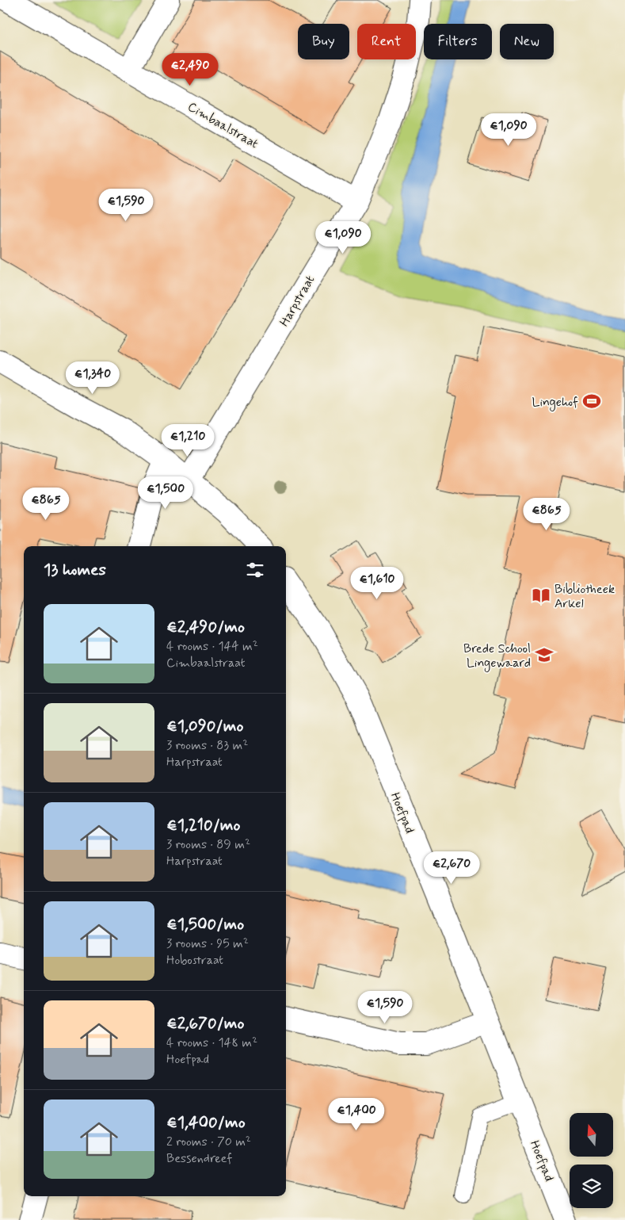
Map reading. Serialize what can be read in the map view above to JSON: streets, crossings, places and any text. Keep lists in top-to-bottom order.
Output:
{
  "streets": {
    "street": ["Cimbaalstraat", "Harpstraat", "Hoefpad"]
  },
  "crossings": [
    ["Cimbaalstraat", "Harpstraat"]
  ],
  "places": {
    "sports": ["Lingehof"],
    "library": ["Bibliotheek Arkel"],
    "school or university": ["Brede School Lingewaard"]
  },
  "north": "top",
  "page": {
    "chip": [
      "Buy",
      "Rent",
      "Filters",
      "New"
    ],
    "price": [
      "€2,490",
      "€1,090",
      "€1,590",
      "€1,090",
      "€1,340",
      "€1,210",
      "€1,500",
      "€865",
      "€865",
      "€1,610",
      "€2,670",
      "€1,590",
      "€1,400"
    ],
    "heading": "13 homes",
    "list": [
      {
        "name": "€2,490/mo",
        "note": "4 rooms · 144 m² · Cimbaalstraat"
      },
      {
        "name": "€1,090/mo",
        "note": "3 rooms · 83 m² · Harpstraat"
      },
      {
        "name": "€1,210/mo",
        "note": "3 rooms · 89 m² · Harpstraat"
      },
      {
        "name": "€1,500/mo",
        "note": "3 rooms · 95 m² · Hobostraat"
      },
      {
        "name": "€2,670/mo",
        "note": "4 rooms · 148 m² · Hoefpad"
      },
      {
        "name": "€1,400/mo",
        "note": "2 rooms · 70 m² · Bessendreef"
      }
    ]
  }
}
